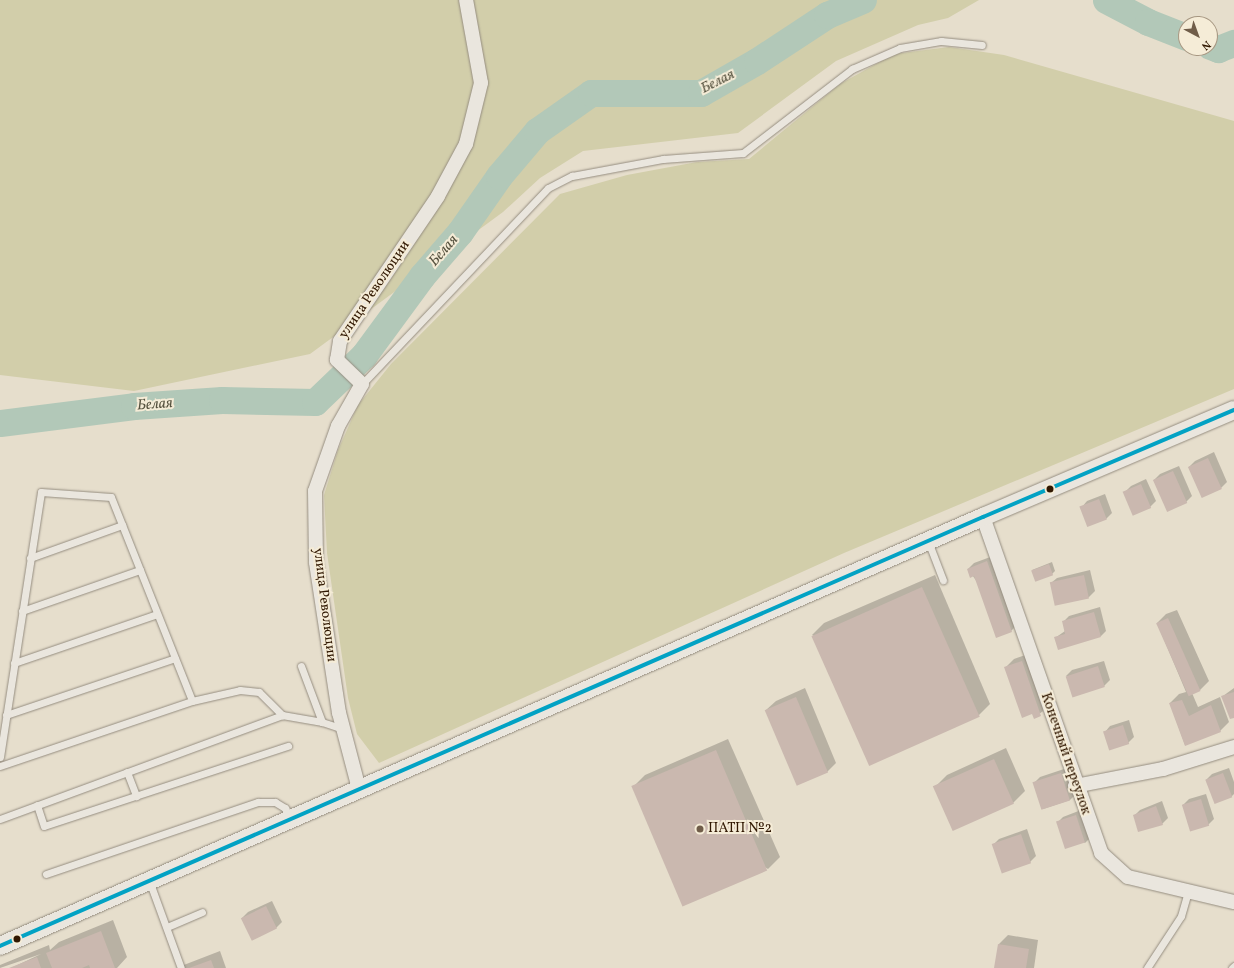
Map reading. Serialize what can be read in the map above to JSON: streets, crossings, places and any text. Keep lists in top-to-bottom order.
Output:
{
  "streets": {
    "street": ["улица Революции", "Конечный переулок"]
  },
  "water": ["Белая"],
  "places": ["ПАТП №2"],
  "north": "bottom right"
}
